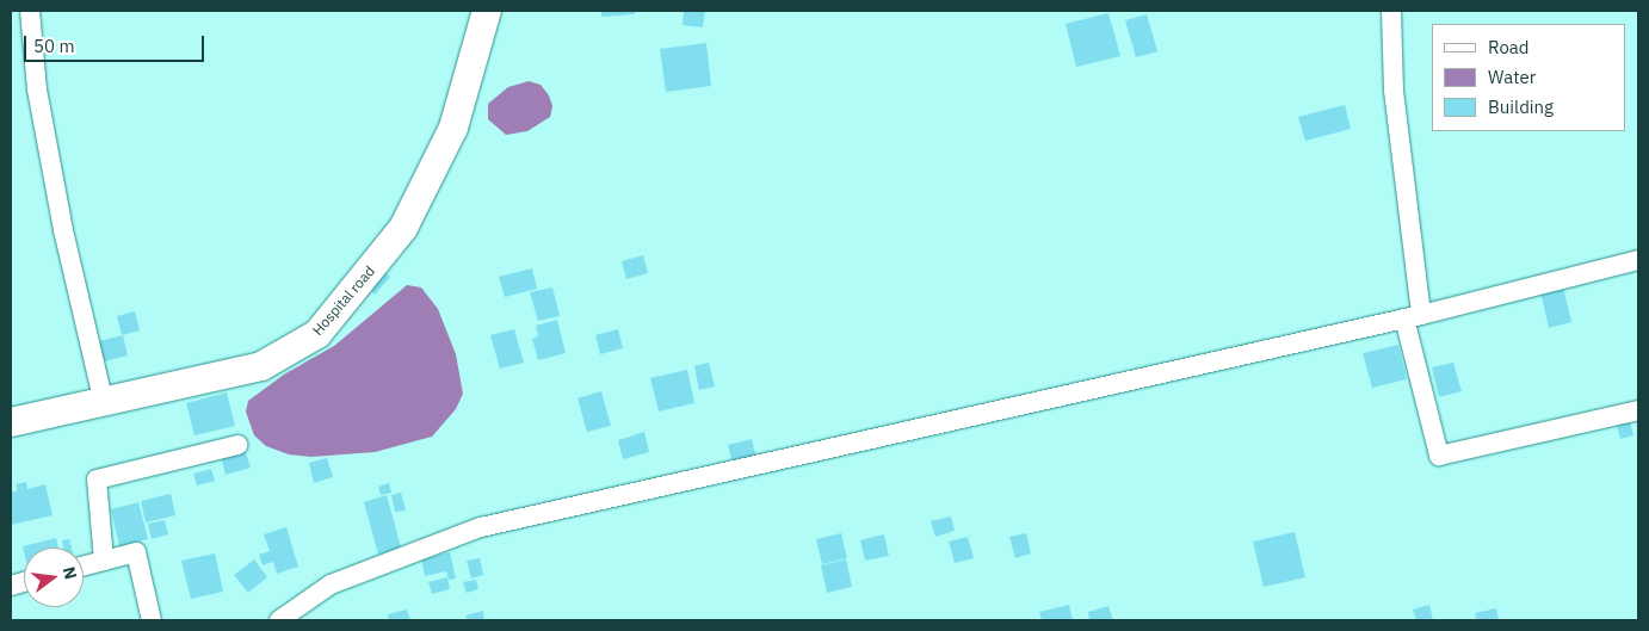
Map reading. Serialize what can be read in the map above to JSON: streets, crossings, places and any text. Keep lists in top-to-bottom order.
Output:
{
  "streets": {
    "street": ["Hospital road"]
  },
  "legend": ["Road", "Water", "Building"],
  "scale_bar": "50 m",
  "north": "right"
}
